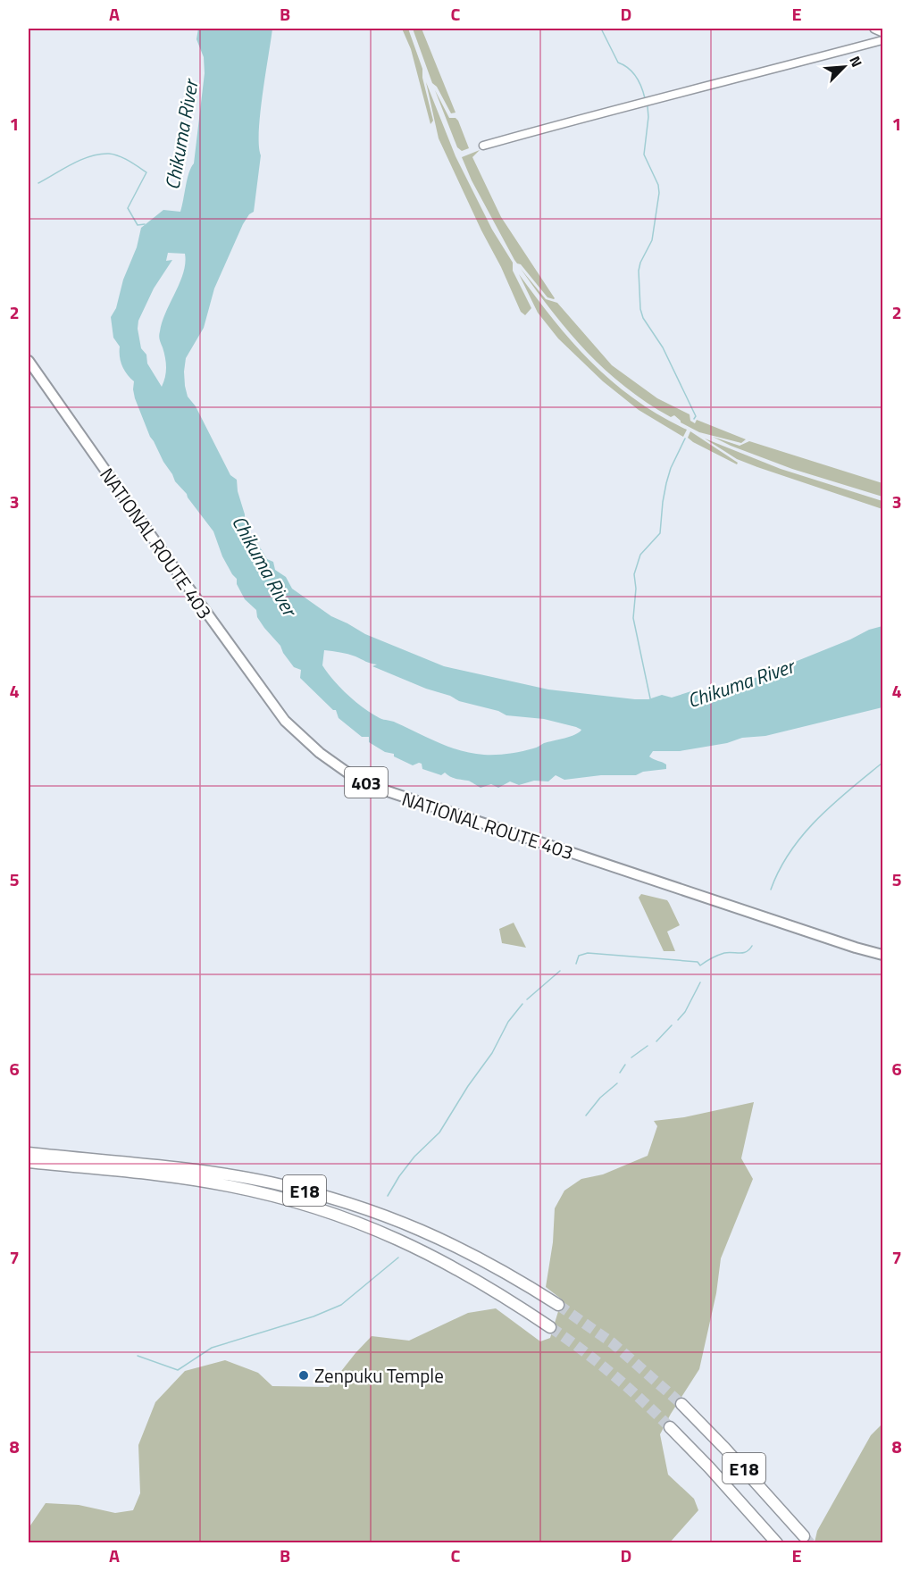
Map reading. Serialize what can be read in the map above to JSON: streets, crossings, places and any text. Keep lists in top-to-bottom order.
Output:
{
  "streets": {
    "highway": ["NATIONAL ROUTE 403", "403", "E18"]
  },
  "water": ["Chikuma River"],
  "places": ["Zenpuku Temple"],
  "north": "top right",
  "grid": {
    "columns": [
      "A",
      "B",
      "C",
      "D",
      "E"
    ],
    "rows": [
      "1",
      "2",
      "3",
      "4",
      "5",
      "6",
      "7",
      "8"
    ]
  }
}
